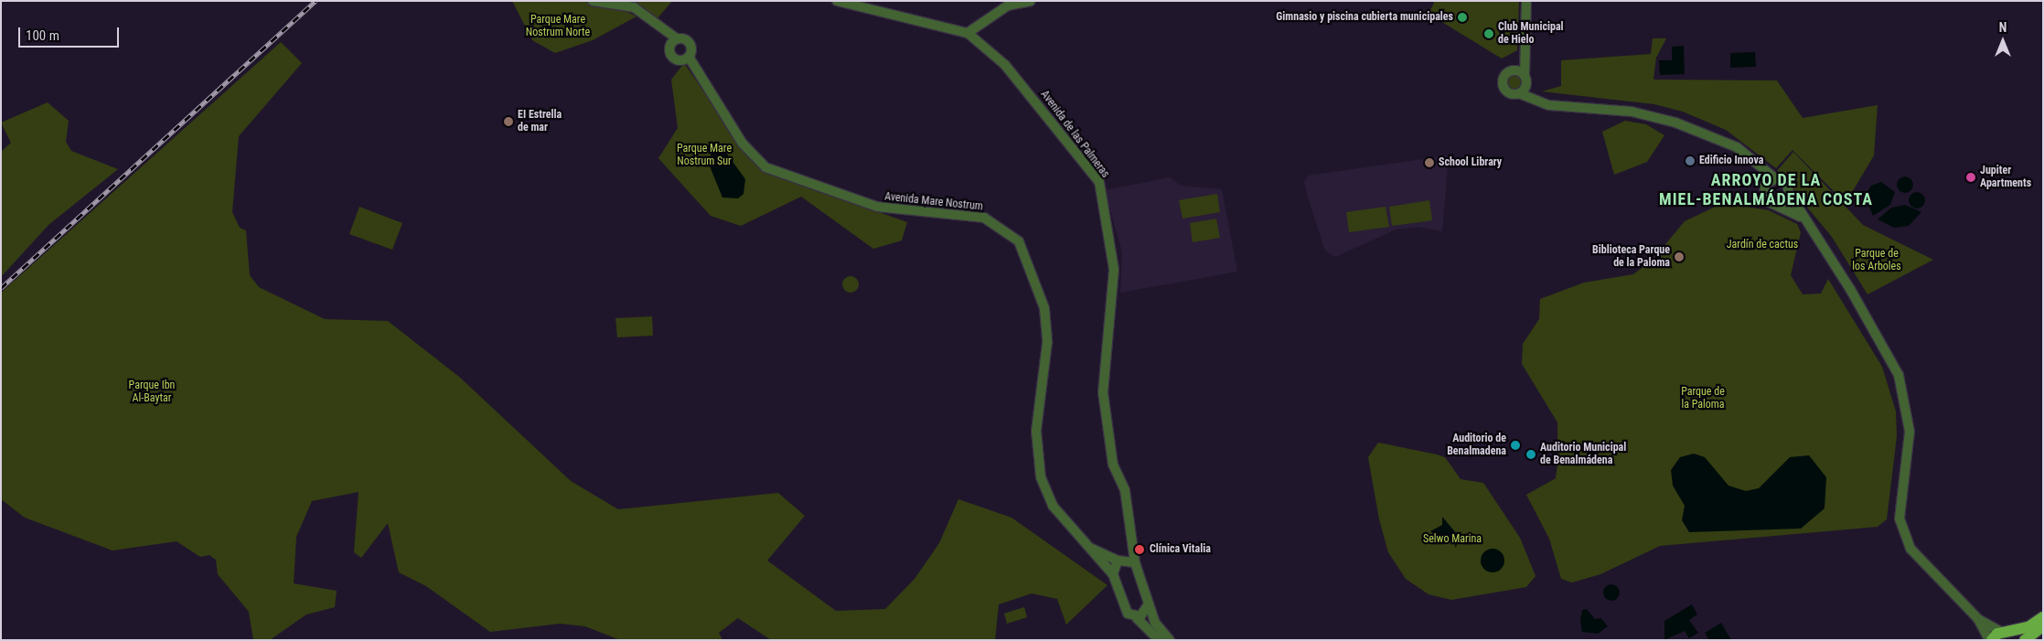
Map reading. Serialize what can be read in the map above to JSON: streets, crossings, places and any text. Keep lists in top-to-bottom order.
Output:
{
  "streets": {
    "street": ["Avenida de las Palmeras", "Avenida Mare Nostrum"]
  },
  "crossings": [
    ["Avenida de las Palmeras", "Avenida Mare Nostrum"]
  ],
  "districts": ["ARROYO DE LA MIEL-BENALMÁDENA COSTA"],
  "parks": [
    "Parque Mare Nostrum Norte",
    "Parque Mare Nostrum Sur",
    "Jardín de cactus",
    "Parque de los Arboles",
    "Parque Ibn Al-Baytar",
    "Parque de la Paloma",
    "Selwo Marina"
  ],
  "places": [
    "Gimnasio y piscina cubierta municipales",
    "Club Municipal de Hielo",
    "EI Estrella de mar",
    "Edificio Innova",
    "School Library",
    "Jupiter Apartments",
    "Biblioteca Parque de la Paloma",
    "Auditorio de Benalmadena",
    "Auditorio Municipal de Benalmádena",
    "Clínica Vitalia"
  ],
  "scale_bar": "100 m",
  "north": "top"
}
